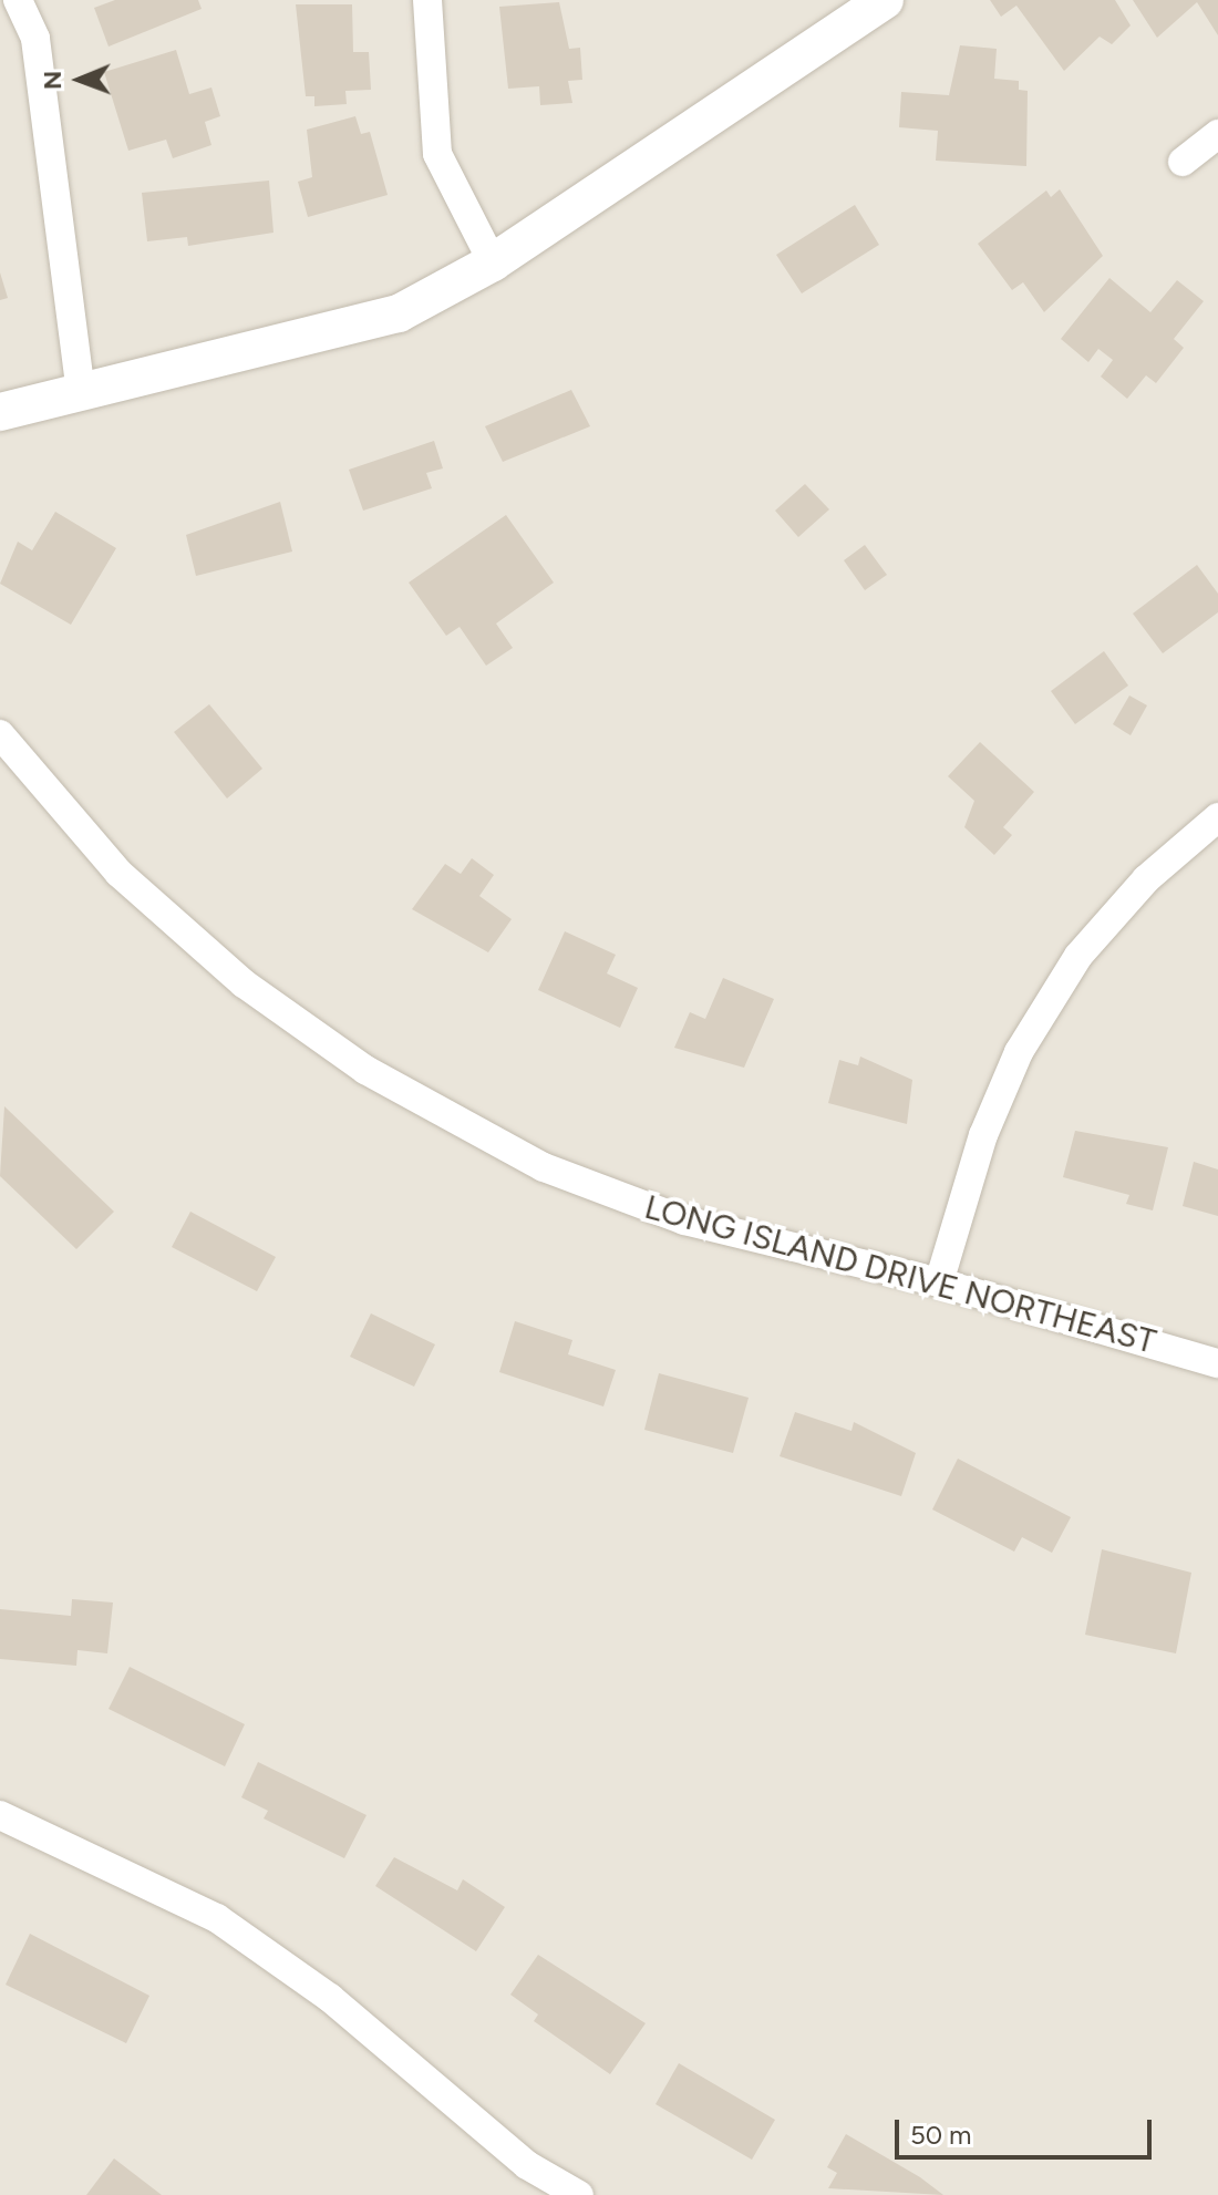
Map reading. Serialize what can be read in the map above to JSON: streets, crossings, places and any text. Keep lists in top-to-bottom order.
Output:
{
  "streets": {
    "street": ["LONG ISLAND DRIVE NORTHEAST"]
  },
  "scale_bar": "50 m",
  "north": "left"
}
